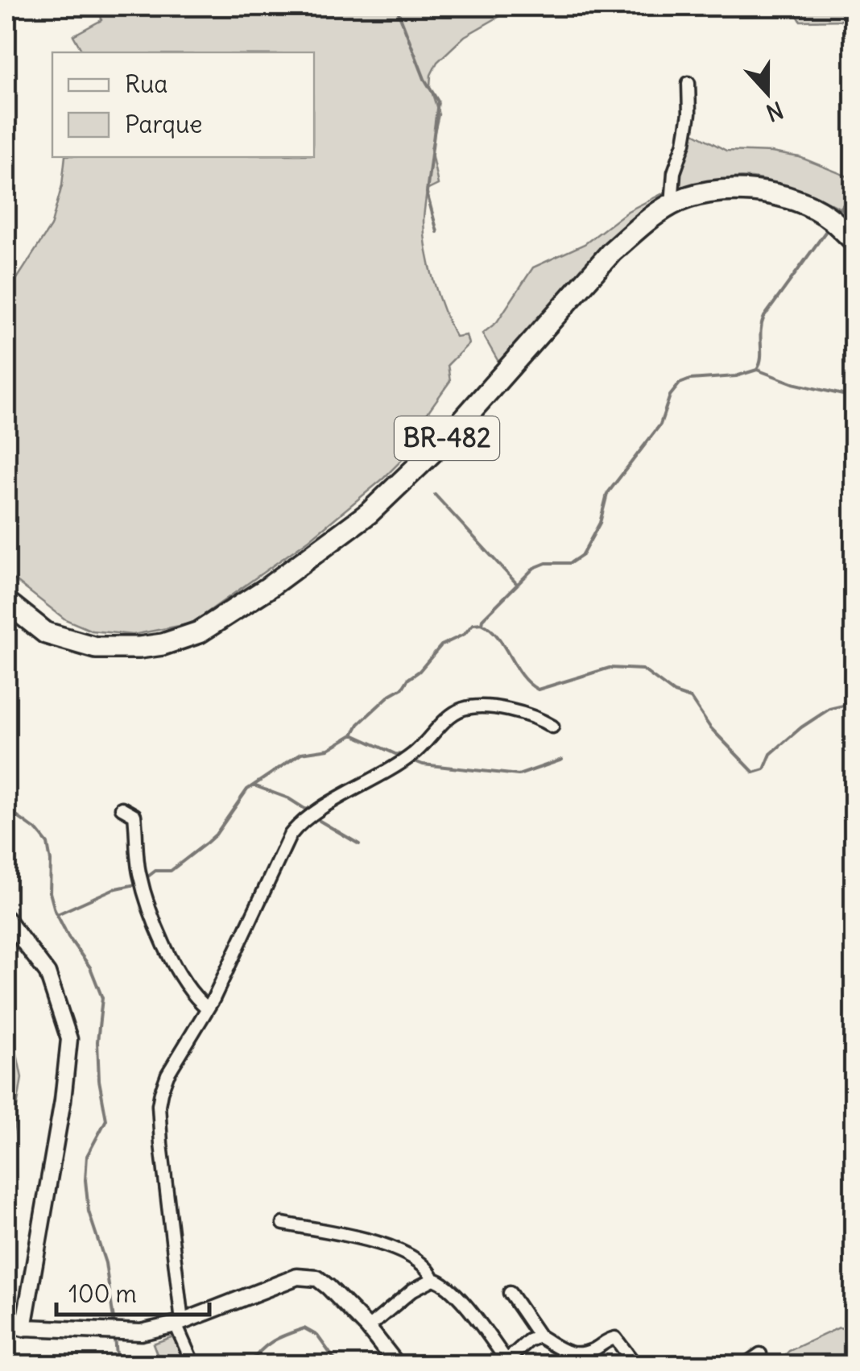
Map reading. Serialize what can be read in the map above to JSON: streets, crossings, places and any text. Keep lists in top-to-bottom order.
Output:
{
  "streets": {
    "highway": ["BR-482"]
  },
  "legend": ["Rua", "Parque"],
  "scale_bar": "100 m",
  "north": "bottom"
}
